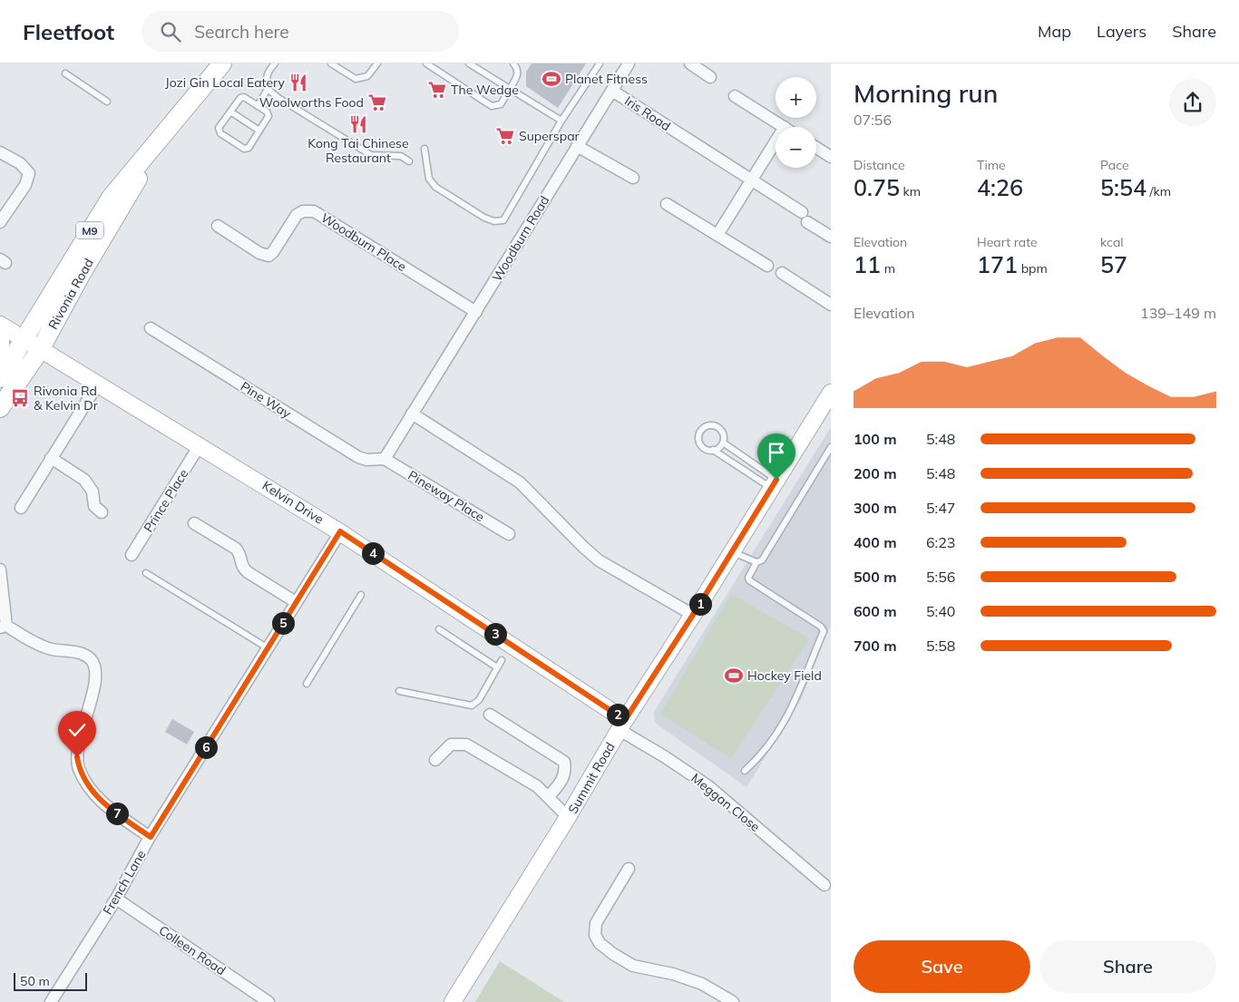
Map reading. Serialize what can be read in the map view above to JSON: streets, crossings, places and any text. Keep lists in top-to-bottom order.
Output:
{
  "streets": {
    "main road": [
      "M9",
      "Rivonia Road",
      "Kelvin Drive",
      "Summit Road"
    ],
    "street": [
      "Iris Road",
      "Woodburn Road",
      "Woodburn Place",
      "Pine Way",
      "Pineway Place",
      "Prince Place",
      "Meggan Close",
      "French Lane",
      "Colleen Road"
    ]
  },
  "crossings": [
    ["Iris Road", "Woodburn Road"],
    ["Woodburn Road", "Woodburn Place"],
    ["Woodburn Road", "Pine Way"],
    ["Woodburn Road", "Pineway Place"],
    ["Rivonia Road", "Kelvin Drive"],
    ["Pine Way", "Pineway Place"],
    ["Prince Place", "Kelvin Drive"],
    ["Kelvin Drive", "Summit Road"],
    ["Kelvin Drive", "Meggan Close"],
    ["Kelvin Drive", "French Lane"],
    ["Summit Road", "Meggan Close"],
    ["French Lane", "Colleen Road"]
  ],
  "places": {
    "sports": ["Planet Fitness", "Hockey Field"],
    "restaurant": ["Jozi Gin Local Eatery", "Kong Tai Chinese Restaurant"],
    "supermarket": ["The Wedge", "Woolworths Food", "Superspar"],
    "bus stop": ["Rivonia Rd & Kelvin Dr"]
  },
  "scale_bar": "50 m",
  "page": {
    "header": "Fleetfoot",
    "search": "Search here",
    "nav": ["Map", "Layers", "Share"],
    "heading": ["Morning run", "07:56"],
    "map_buttons": ["+", "−"],
    "stats": [
      ["Distance", "0.75 km"],
      ["Time", "4:26"],
      ["Pace", "5:54 /km"],
      ["Elevation", "11 m"],
      ["Heart rate", "171 bpm"],
      ["kcal", "57"]
    ],
    "chart": ["Elevation", "139–149 m"],
    "list": [
      {
        "name": "100 m",
        "note": "5:48"
      },
      {
        "name": "200 m",
        "note": "5:48"
      },
      {
        "name": "300 m",
        "note": "5:47"
      },
      {
        "name": "400 m",
        "note": "6:23"
      },
      {
        "name": "500 m",
        "note": "5:56"
      },
      {
        "name": "600 m",
        "note": "5:40"
      },
      {
        "name": "700 m",
        "note": "5:58"
      }
    ],
    "pins": [
      "4",
      "1",
      "5",
      "3",
      "2",
      "6",
      "7"
    ],
    "buttons": ["Save", "Share"],
    "scale": "50 m"
  }
}
